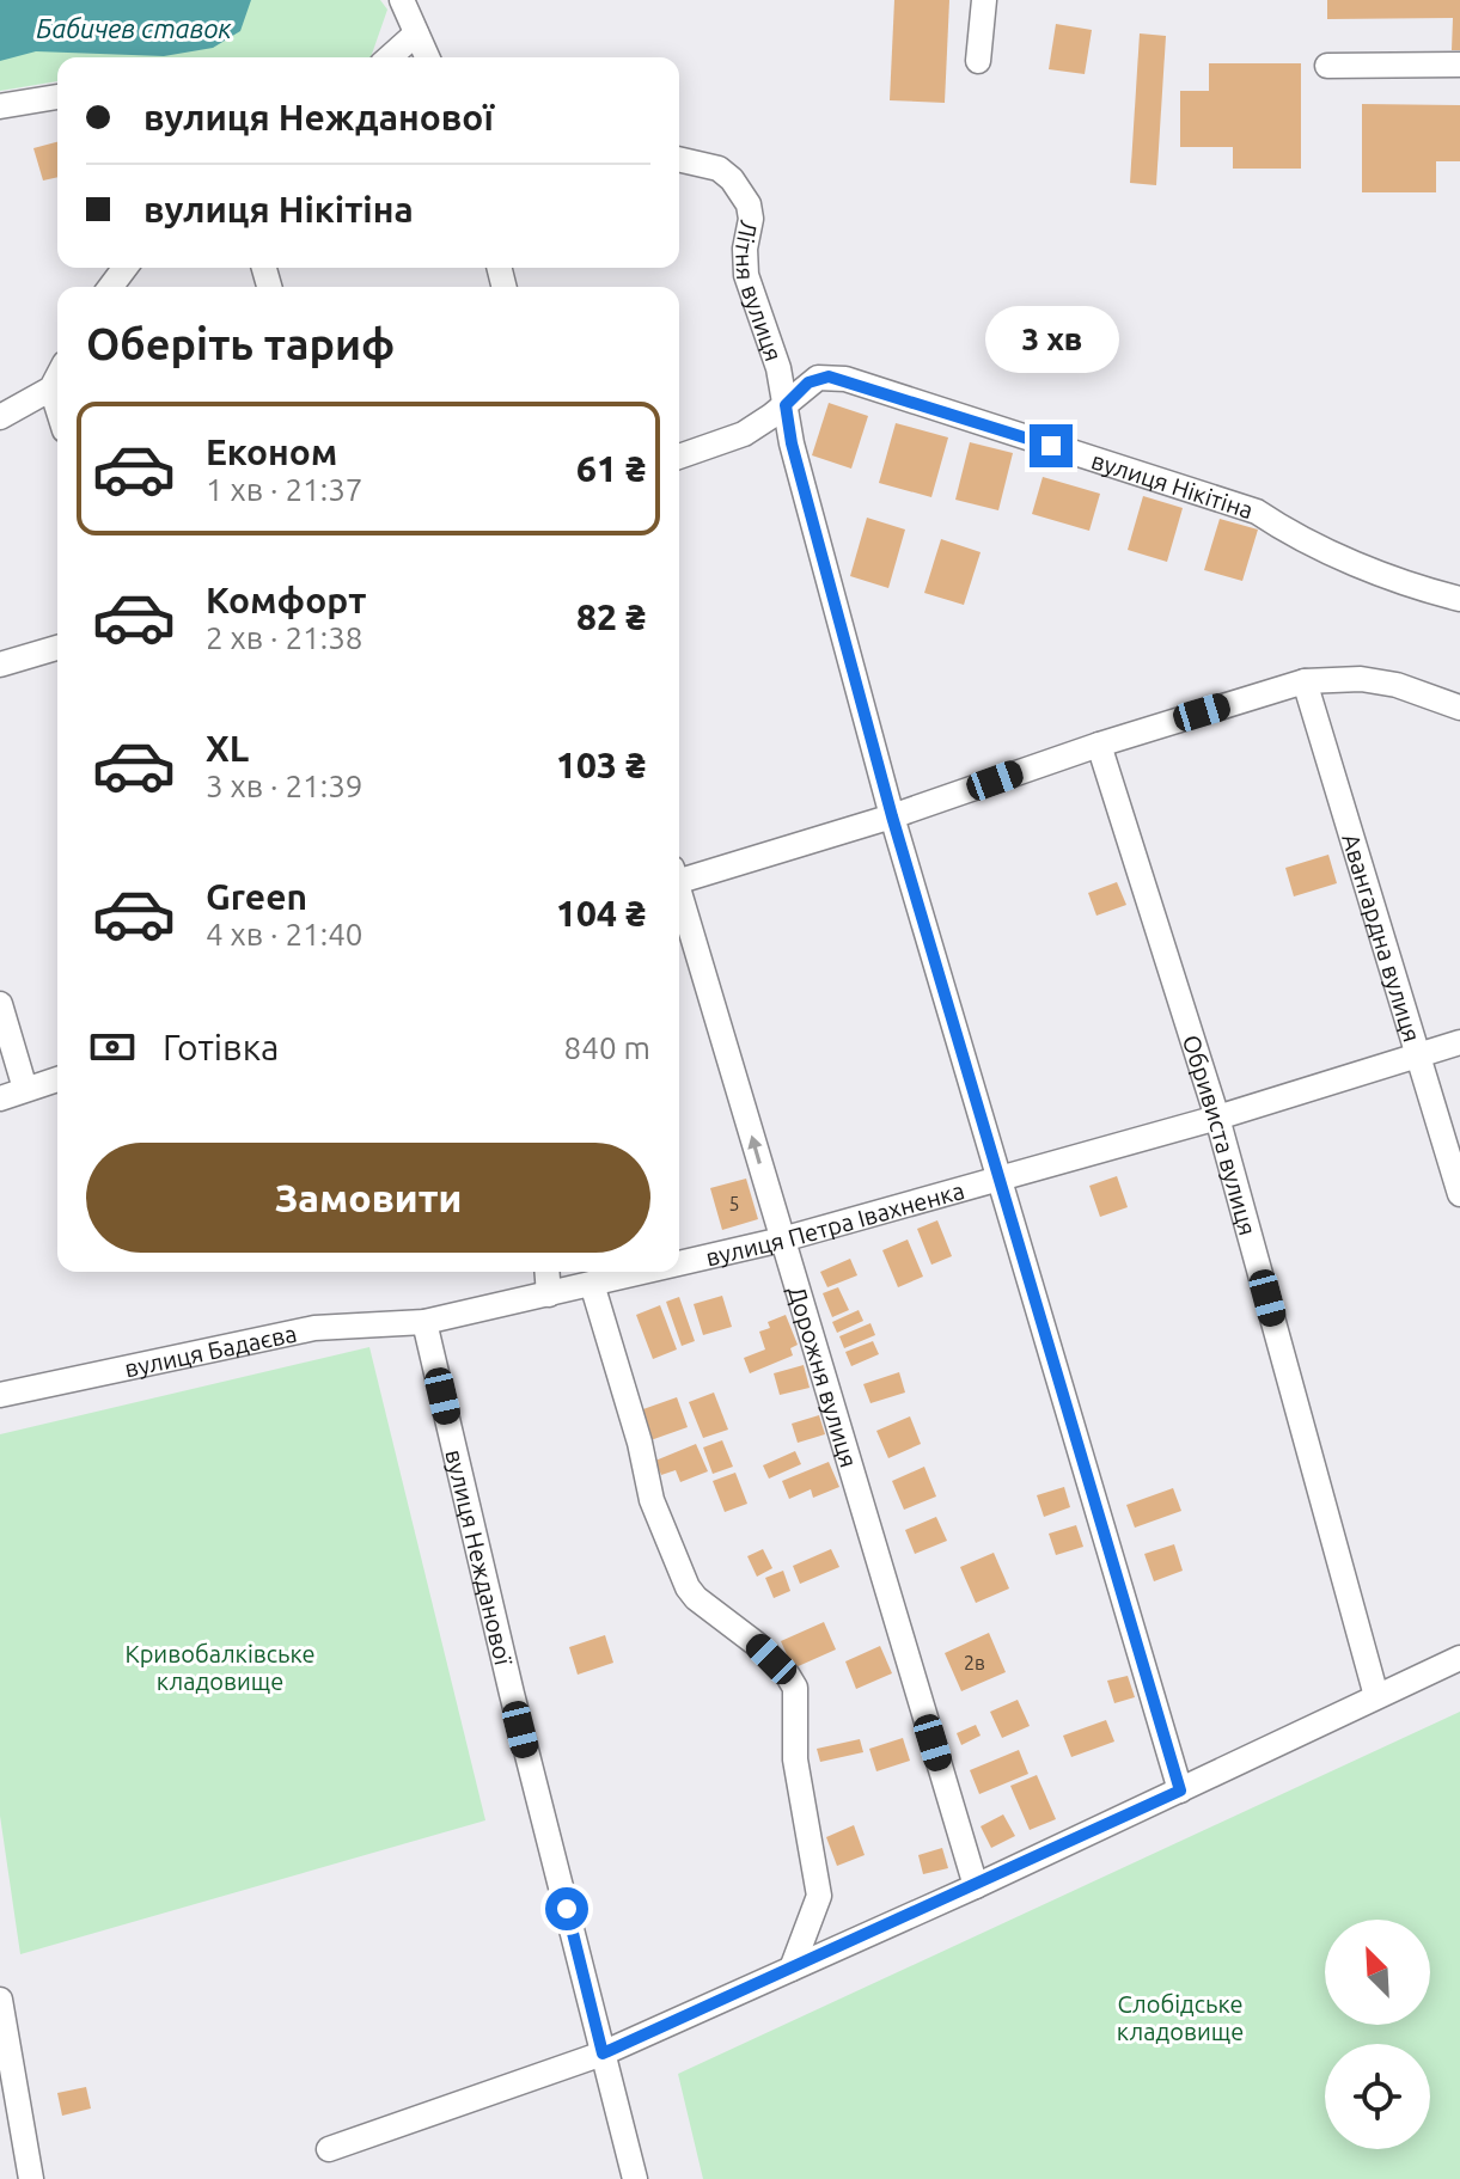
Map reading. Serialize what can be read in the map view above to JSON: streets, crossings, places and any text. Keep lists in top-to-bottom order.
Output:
{
  "streets": {
    "street": [
      "Літня вулиця",
      "вулиця Нікітіна",
      "Авангардна вулиця",
      "Обривиста вулиця",
      "вулиця Петра Івахненка",
      "вулиця Бадаєва",
      "Дорожня вулиця",
      "вулиця Нежданової"
    ]
  },
  "crossings": [
    ["Літня вулиця", "вулиця Нікітіна"],
    ["Літня вулиця", "вулиця Петра Івахненка"],
    ["Авангардна вулиця", "вулиця Петра Івахненка"],
    ["Обривиста вулиця", "вулиця Петра Івахненка"],
    ["вулиця Петра Івахненка", "вулиця Бадаєва"],
    ["вулиця Петра Івахненка", "Дорожня вулиця"],
    ["вулиця Петра Івахненка", "вулиця Нежданової"],
    ["вулиця Бадаєва", "вулиця Нежданової"]
  ],
  "water": ["Бабичев ставок"],
  "parks": ["Кривобалківське кладовище", "Слобідське кладовище"],
  "house_numbers": ["5", "2в"],
  "north": "top left",
  "page": {
    "banner": ["вулиця Нежданової", "вулиця Нікітіна"],
    "heading": "Оберіть тариф",
    "bubble": "3 хв",
    "list": [
      {
        "name": "Економ",
        "note": "1 хв · 21:37",
        "value": "61 ₴"
      },
      {
        "name": "Комфорт",
        "note": "2 хв · 21:38",
        "value": "82 ₴"
      },
      {
        "name": "XL",
        "note": "3 хв · 21:39",
        "value": "103 ₴"
      },
      {
        "name": "Green",
        "note": "4 хв · 21:40",
        "value": "104 ₴"
      }
    ],
    "pay": ["Готівка", "840 m"],
    "buttons": "Замовити"
  }
}
